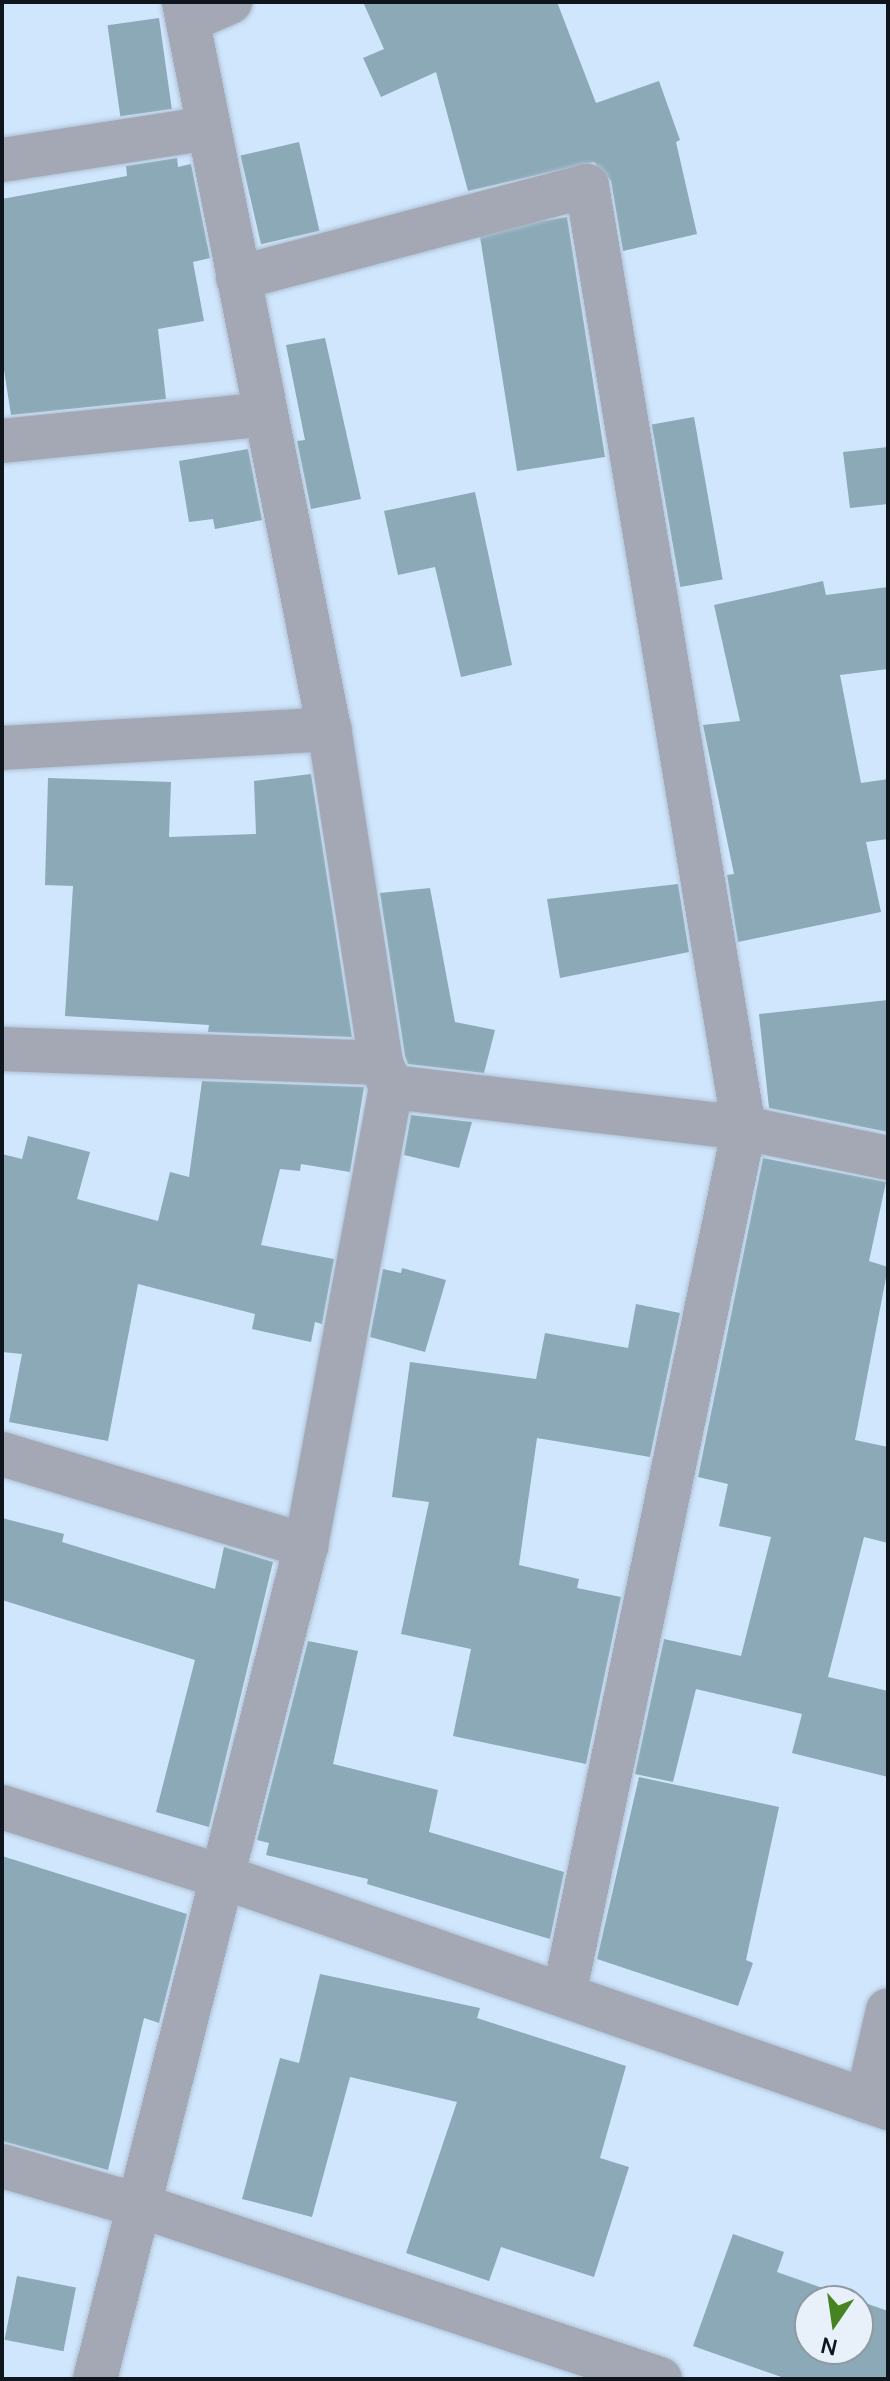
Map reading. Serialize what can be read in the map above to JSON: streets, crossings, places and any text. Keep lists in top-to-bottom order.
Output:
{
  "north": "bottom"
}
